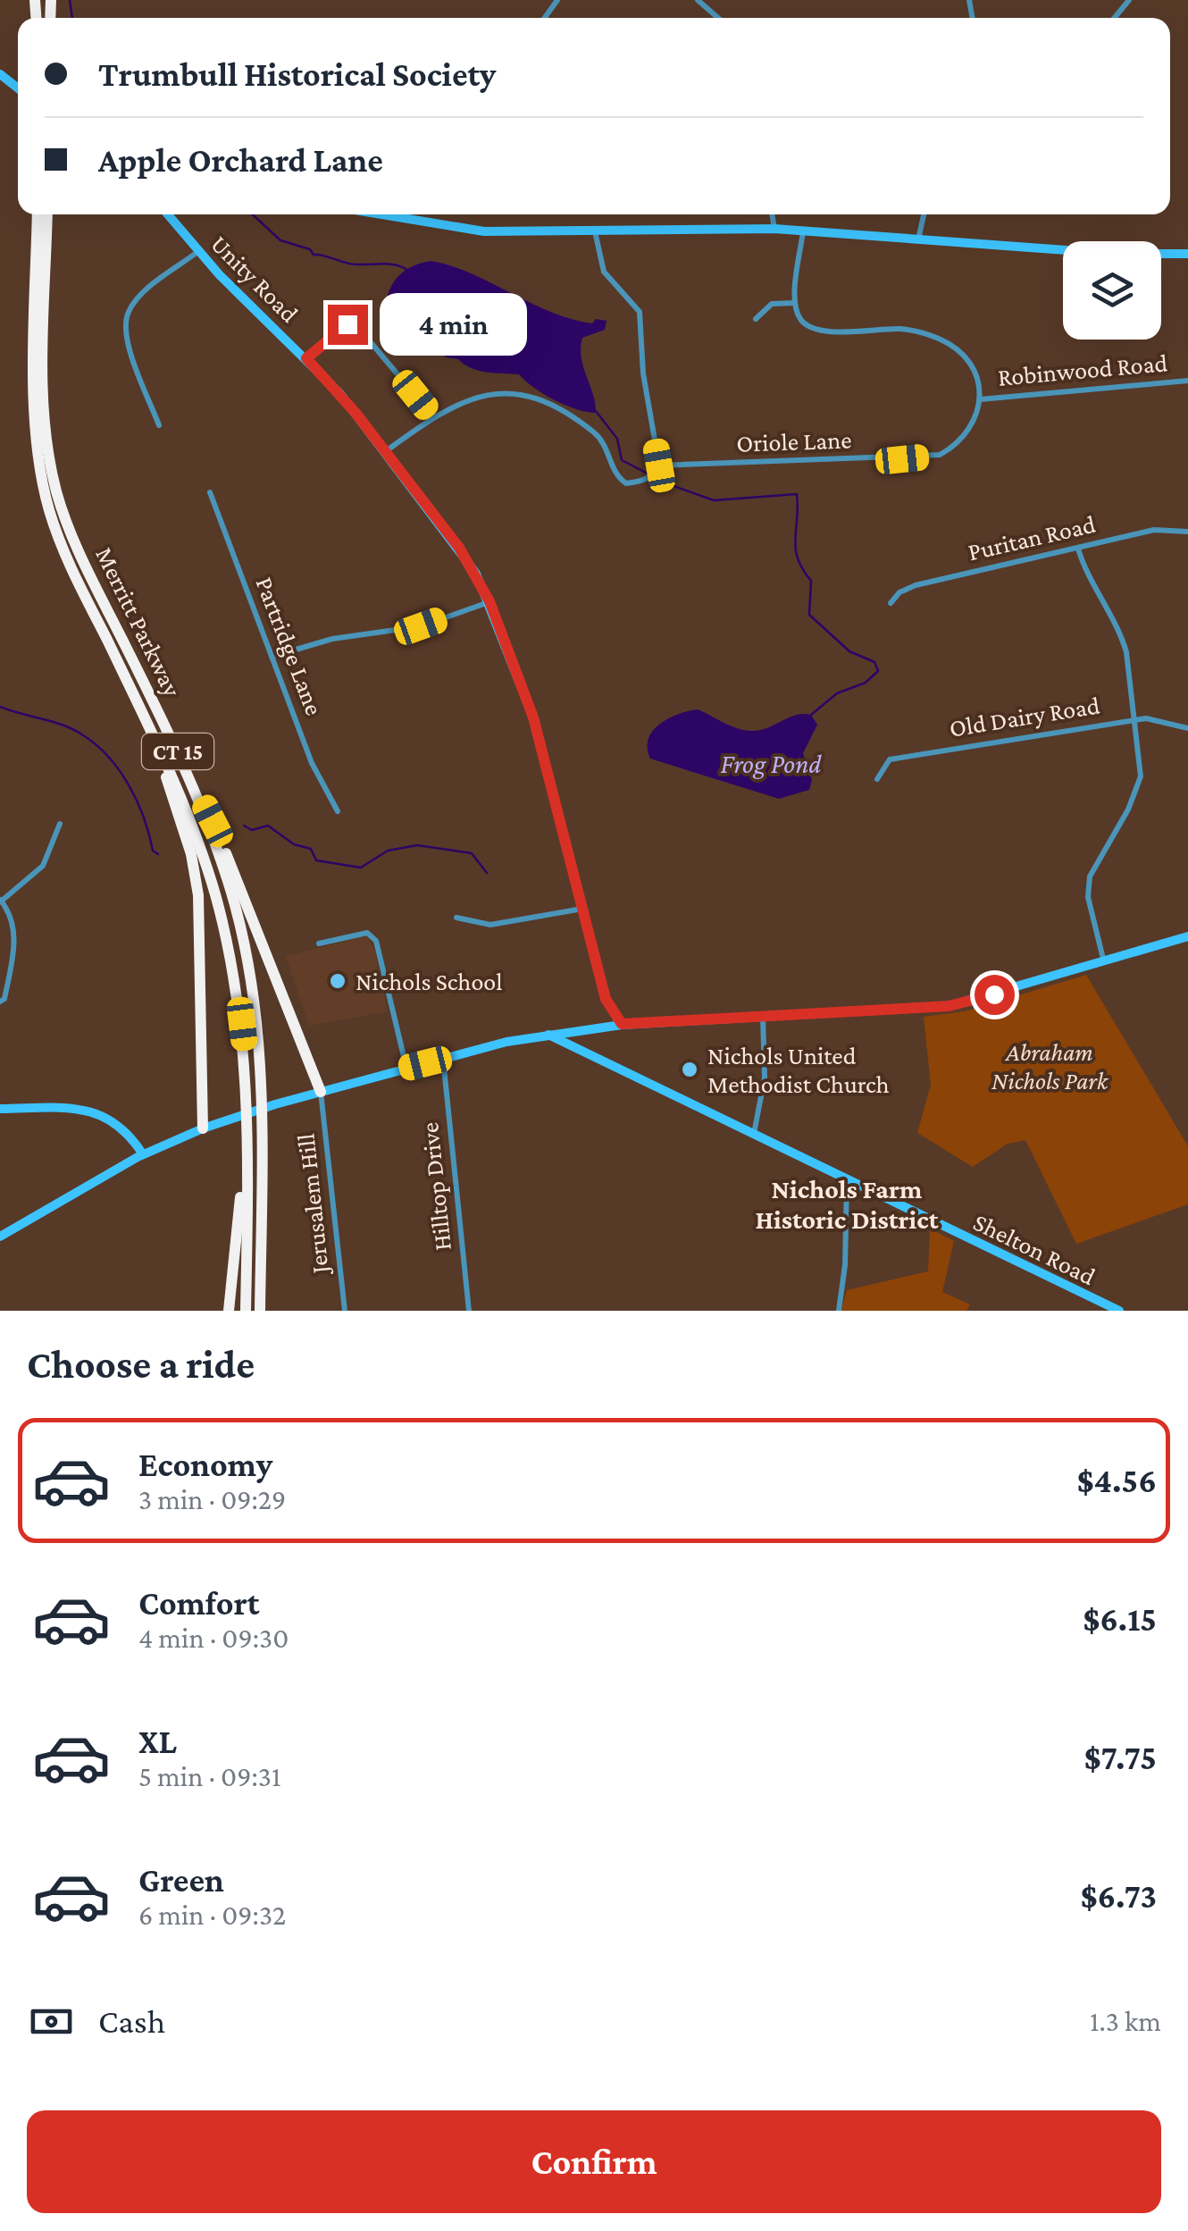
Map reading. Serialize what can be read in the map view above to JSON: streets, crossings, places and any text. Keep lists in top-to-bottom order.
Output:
{
  "streets": {
    "highway": ["Merritt Parkway", "CT 15"],
    "main road": ["Unity Road", "Shelton Road"],
    "street": [
      "Robinwood Road",
      "Oriole Lane",
      "Puritan Road",
      "Partridge Lane",
      "Old Dairy Road",
      "Hilltop Drive",
      "Jerusalem Hill"
    ]
  },
  "crossings": [
    ["Robinwood Road", "Oriole Lane"]
  ],
  "districts": ["Nichols Farm Historic District"],
  "water": ["Frog Pond"],
  "parks": ["Abraham Nichols Park"],
  "places": ["Nichols School", "Nichols United Methodist Church"],
  "page": {
    "banner": ["Trumbull Historical Society", "Apple Orchard Lane"],
    "bubble": "4 min",
    "heading": "Choose a ride",
    "list": [
      {
        "name": "Economy",
        "note": "3 min · 09:29",
        "value": "$4.56"
      },
      {
        "name": "Comfort",
        "note": "4 min · 09:30",
        "value": "$6.15"
      },
      {
        "name": "XL",
        "note": "5 min · 09:31",
        "value": "$7.75"
      },
      {
        "name": "Green",
        "note": "6 min · 09:32",
        "value": "$6.73"
      }
    ],
    "pay": ["Cash", "1.3 km"],
    "buttons": "Confirm"
  }
}
